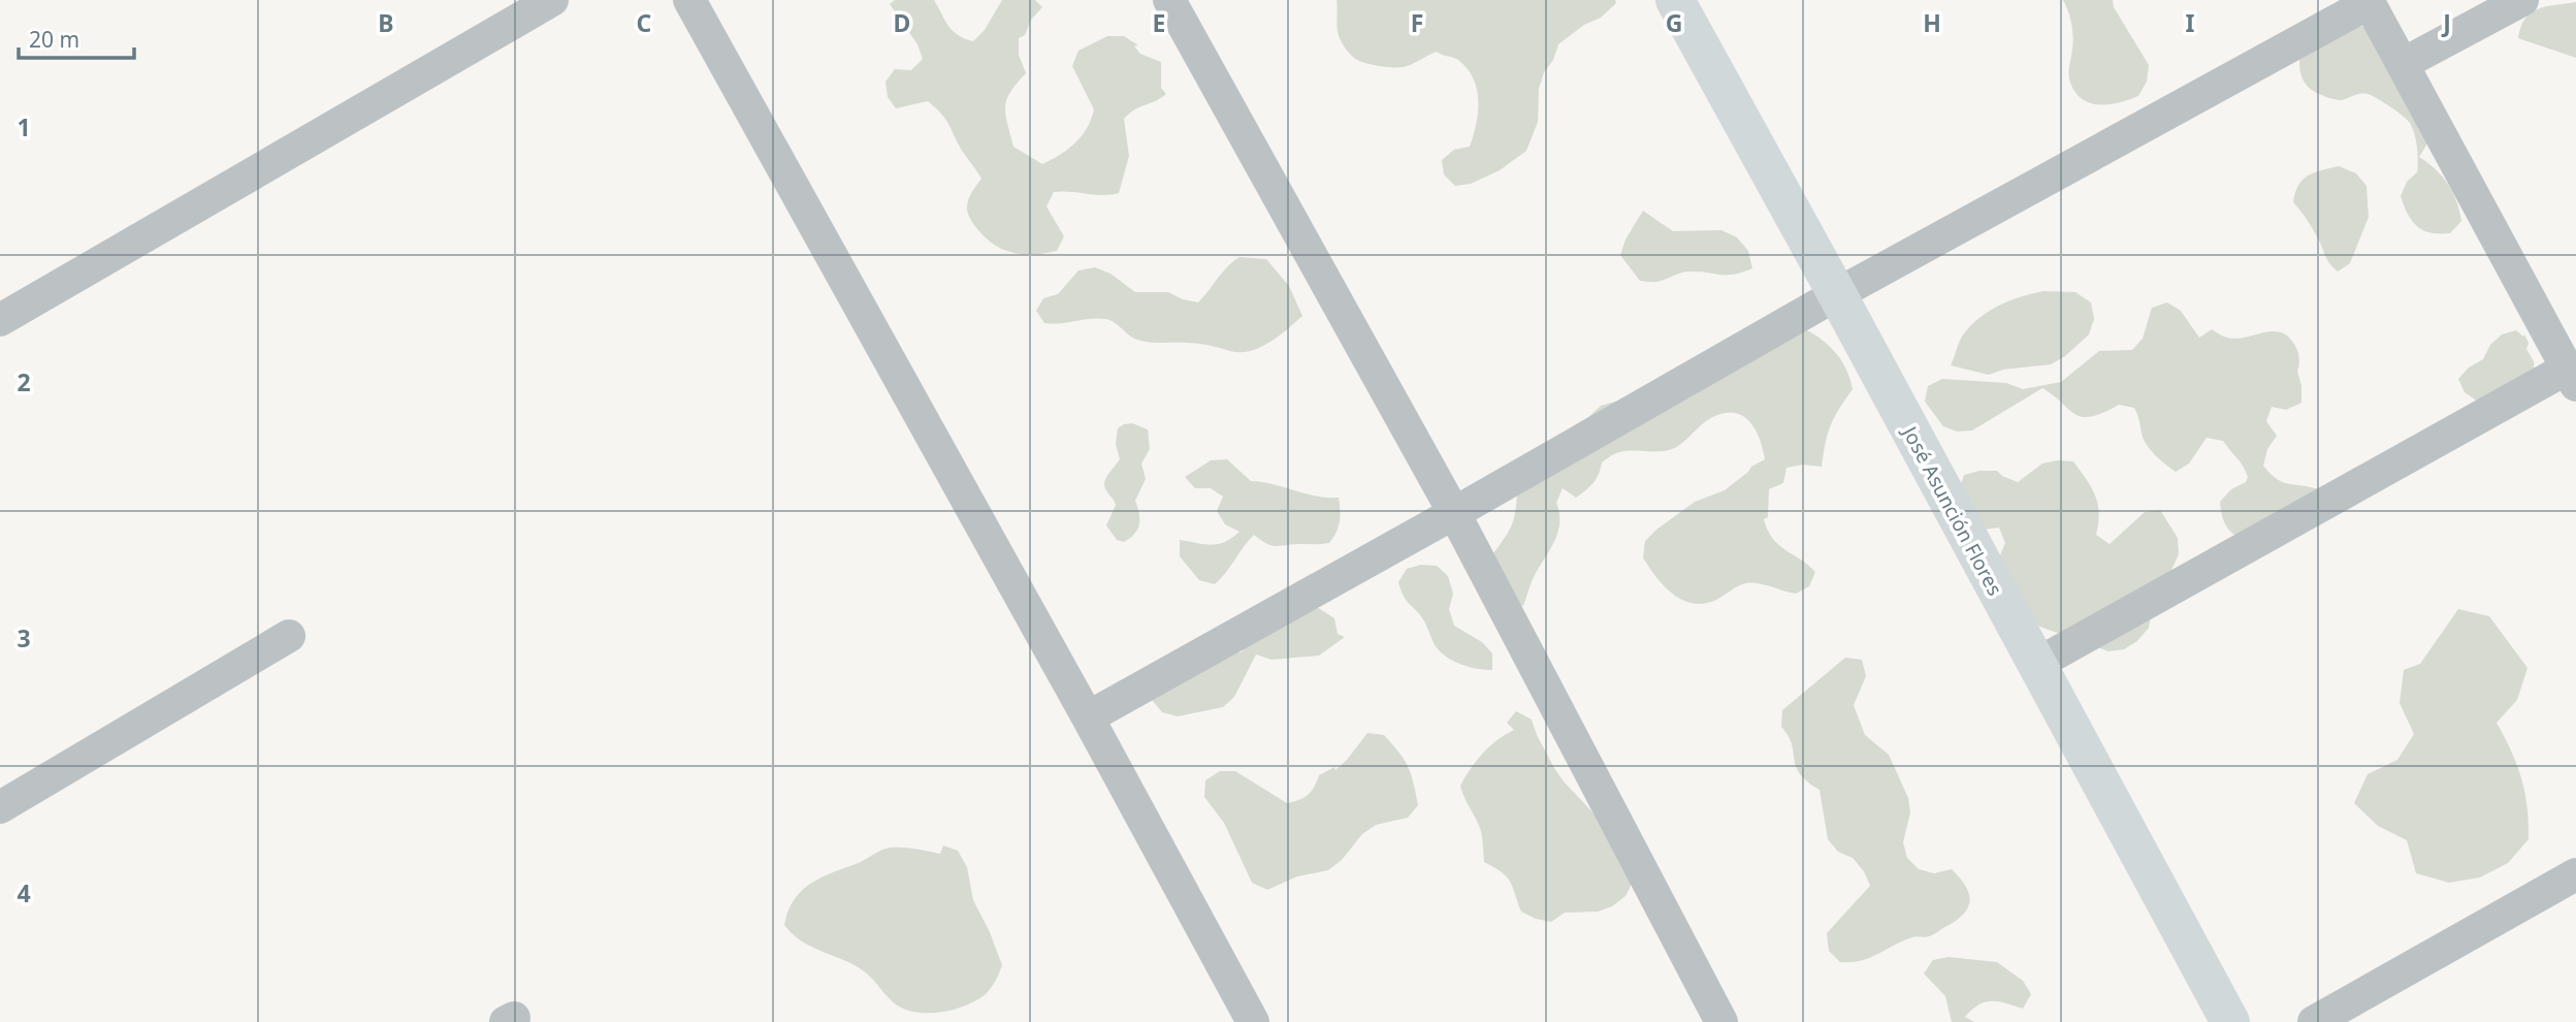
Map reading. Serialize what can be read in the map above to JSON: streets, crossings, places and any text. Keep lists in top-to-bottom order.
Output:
{
  "streets": {
    "street": ["José Asunción Flores"]
  },
  "scale_bar": "20 m",
  "grid": {
    "columns": [
      "B",
      "C",
      "D",
      "E",
      "F",
      "G",
      "H",
      "I",
      "J"
    ],
    "rows": [
      "1",
      "2",
      "3",
      "4"
    ]
  }
}
